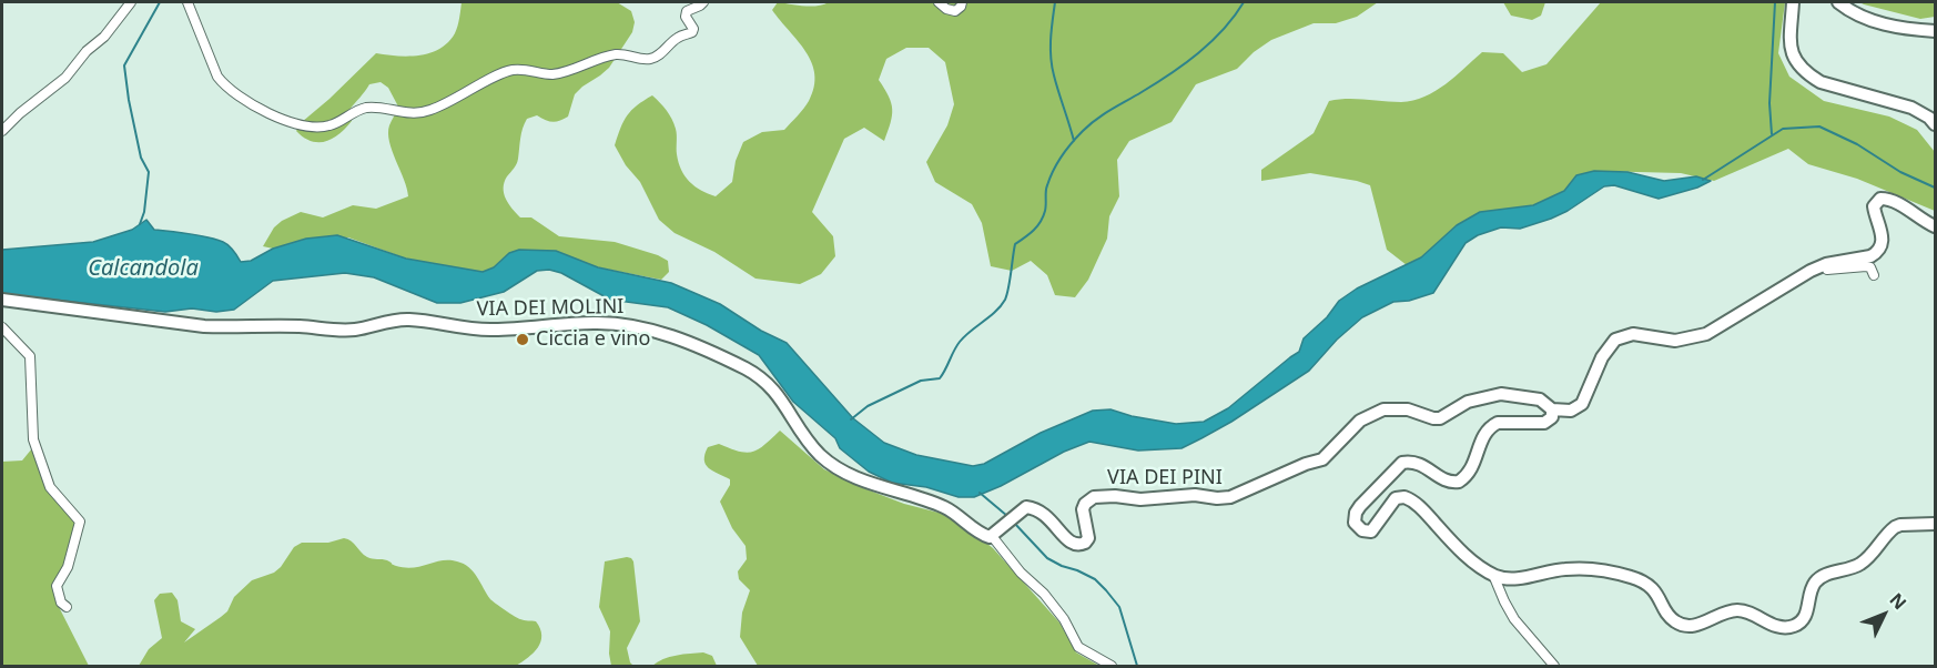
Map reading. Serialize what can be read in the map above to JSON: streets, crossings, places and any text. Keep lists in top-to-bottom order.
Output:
{
  "streets": {
    "street": ["VIA DEI MOLINI", "VIA DEI PINI"]
  },
  "crossings": [
    ["VIA DEI MOLINI", "VIA DEI PINI"]
  ],
  "water": ["Calcandola"],
  "places": ["Ciccia e vino"],
  "north": "top right"
}
